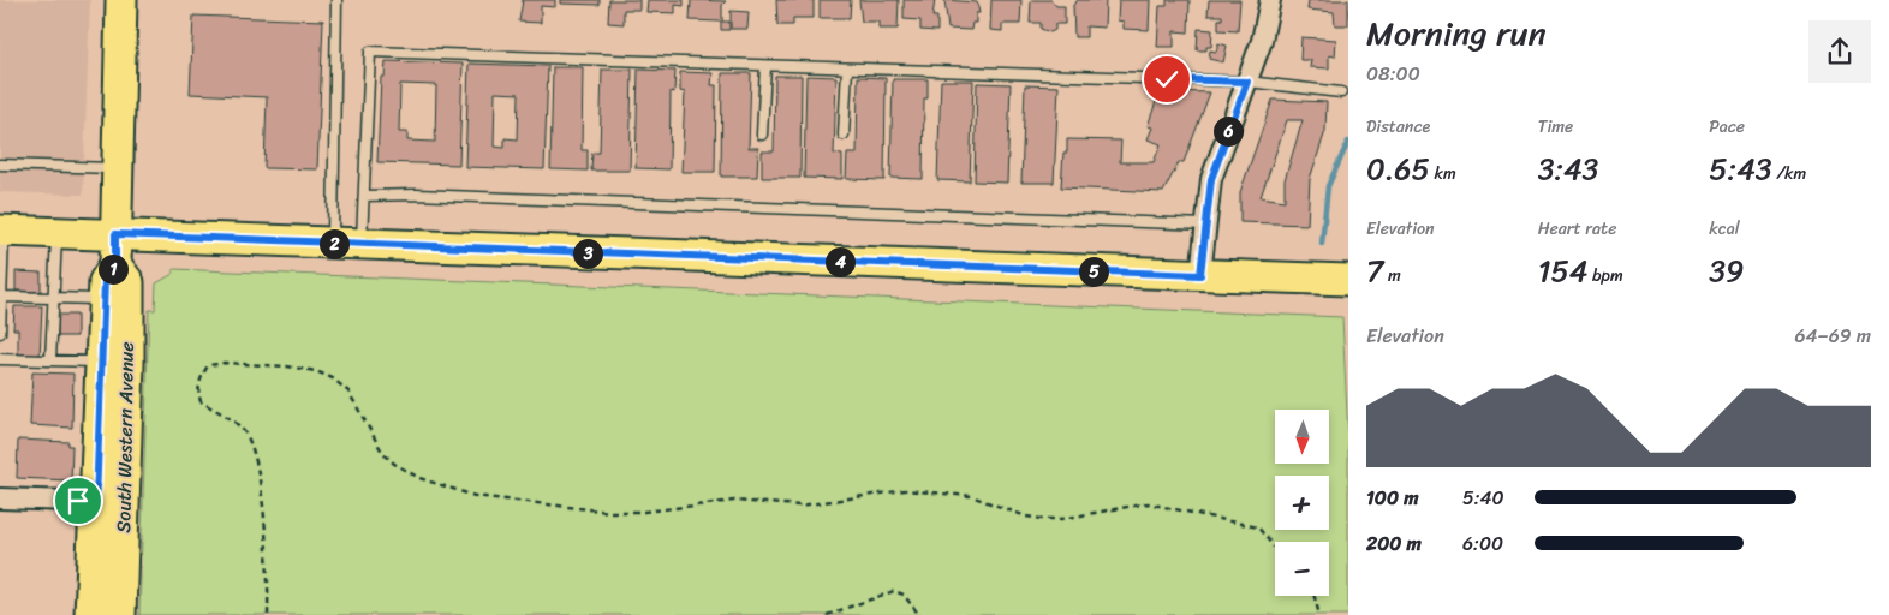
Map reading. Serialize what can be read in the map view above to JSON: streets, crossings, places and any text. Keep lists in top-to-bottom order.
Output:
{
  "streets": {
    "main road": ["South Western Avenue"]
  },
  "north": "bottom",
  "page": {
    "heading": ["Morning run", "08:00"],
    "stats": [
      ["Distance", "0.65 km"],
      ["Time", "3:43"],
      ["Pace", "5:43 /km"],
      ["Elevation", "7 m"],
      ["Heart rate", "154 bpm"],
      ["kcal", "39"]
    ],
    "pins": [
      "6",
      "2",
      "3",
      "4",
      "1",
      "5"
    ],
    "chart": ["Elevation", "64–69 m"],
    "map_buttons": ["+", "−"],
    "list": [
      {
        "name": "100 m",
        "note": "5:40"
      },
      {
        "name": "200 m",
        "note": "6:00"
      }
    ]
  }
}
